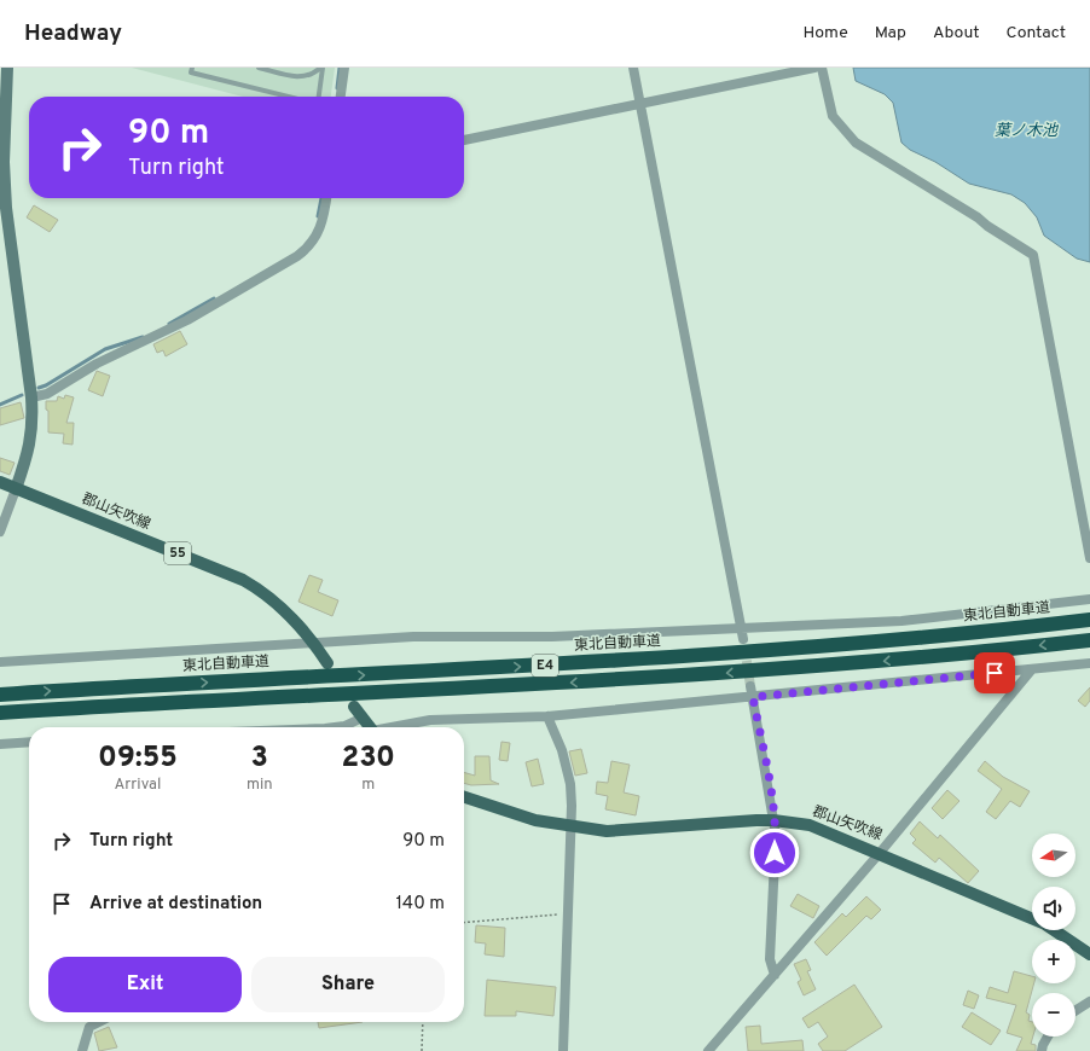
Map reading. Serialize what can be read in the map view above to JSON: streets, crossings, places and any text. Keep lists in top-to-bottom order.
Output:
{
  "streets": {
    "highway": ["東北自動車道", "E4"],
    "main road": ["郡山矢吹線", "55"]
  },
  "water": ["葉ノ木池"],
  "north": "left",
  "page": {
    "header": "Headway",
    "nav": [
      "Home",
      "Map",
      "About",
      "Contact"
    ],
    "turn": ["90 m", "Turn right"],
    "eta": [
      "09:55",
      "Arrival",
      "3",
      "min",
      "230",
      "m"
    ],
    "list": [
      {
        "name": "Turn right",
        "value": "90 m"
      },
      {
        "name": "Arrive at destination",
        "value": "140 m"
      }
    ],
    "map_buttons": ["+", "−"],
    "buttons": ["Exit", "Share"]
  }
}
